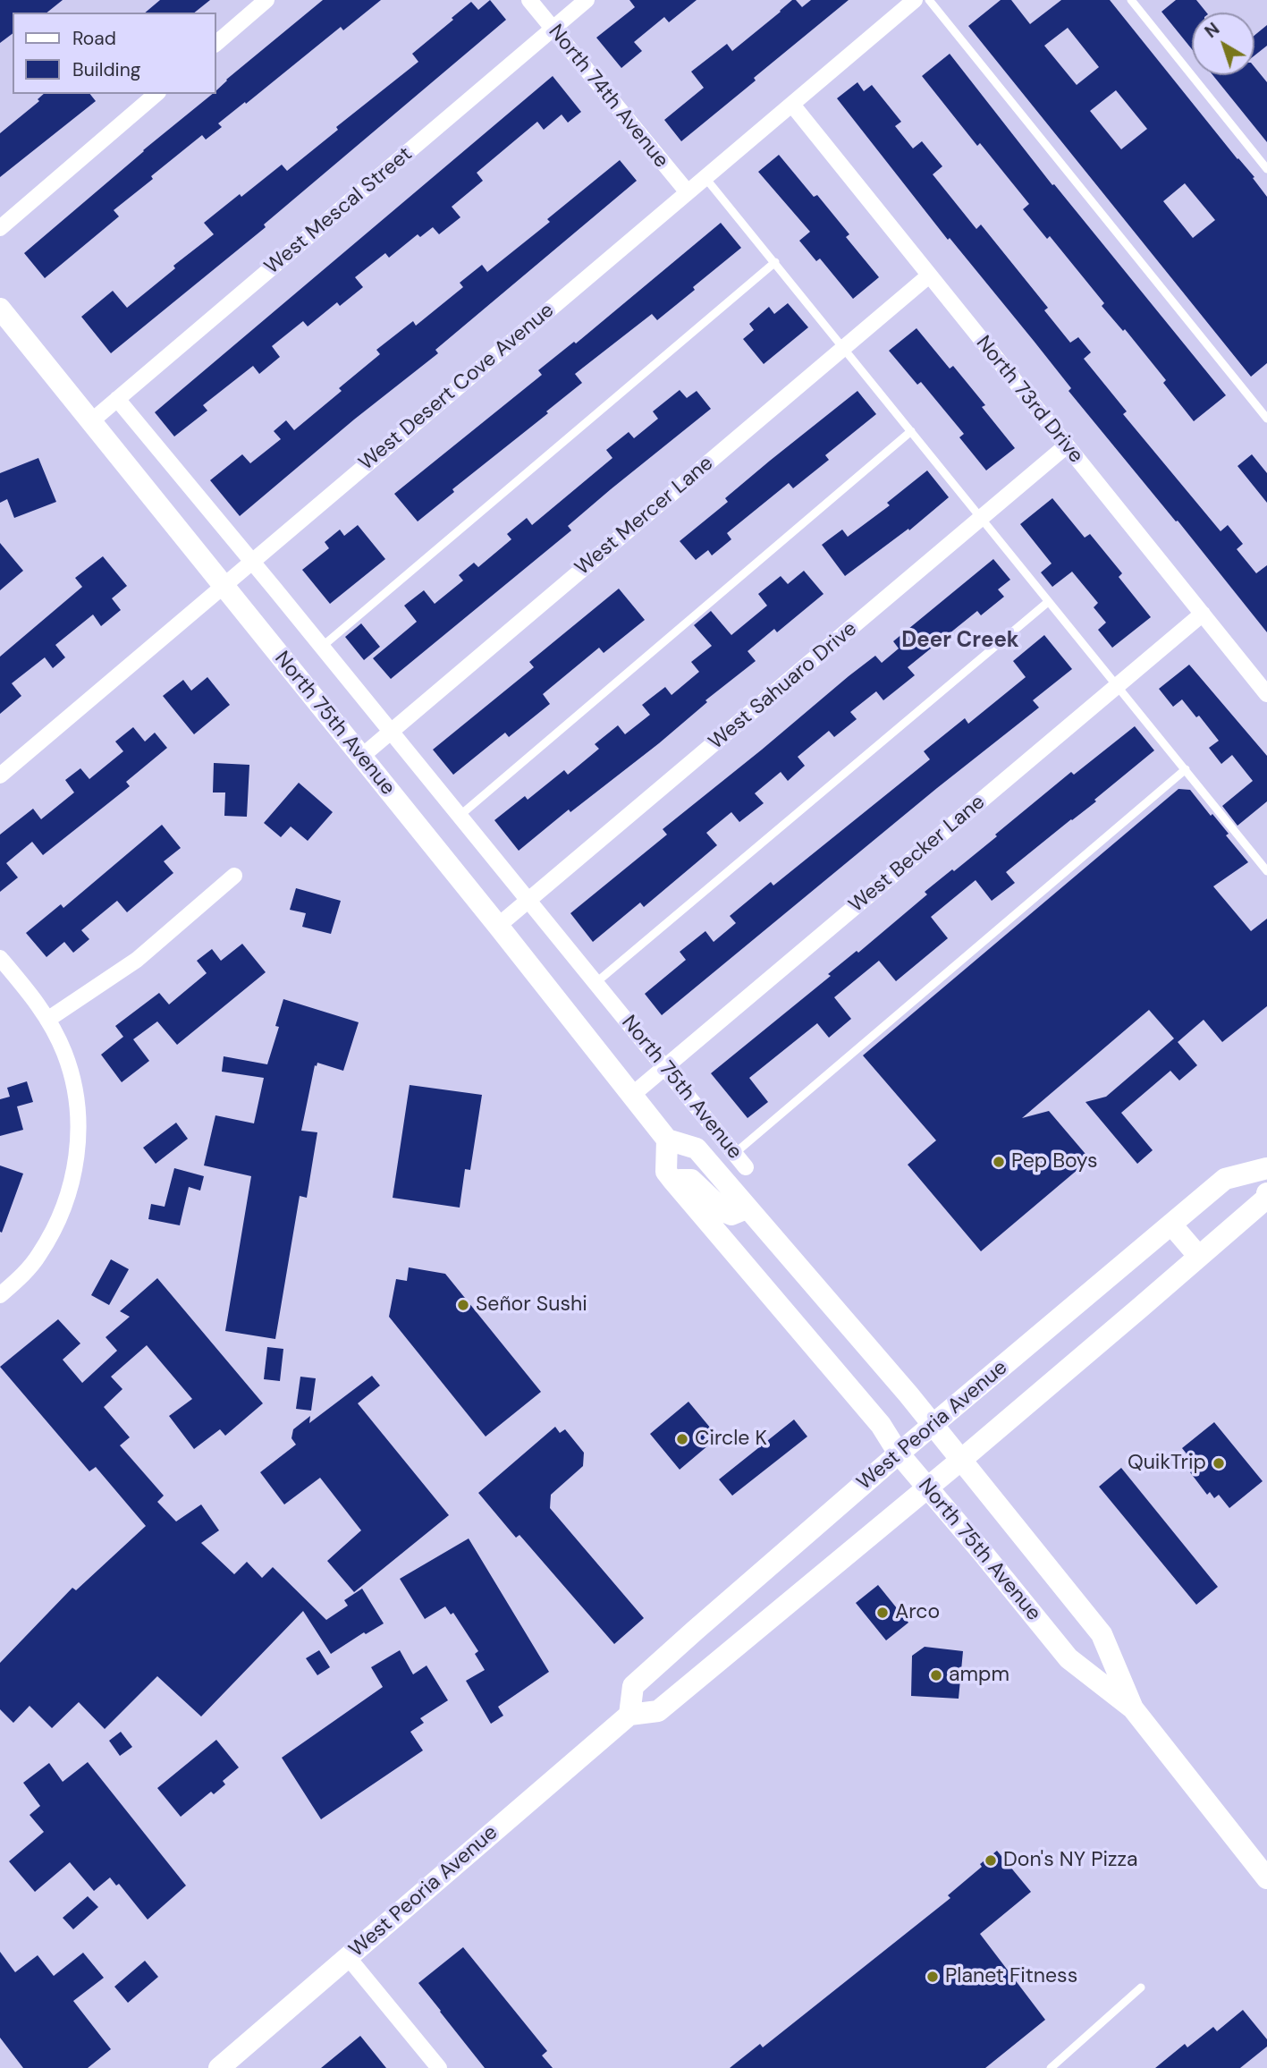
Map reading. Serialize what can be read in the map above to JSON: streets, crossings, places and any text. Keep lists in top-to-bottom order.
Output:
{
  "streets": {
    "main road": ["North 75th Avenue", "West Peoria Avenue"],
    "street": [
      "North 74th Avenue",
      "West Mescal Street",
      "West Desert Cove Avenue",
      "North 73rd Drive",
      "West Mercer Lane",
      "West Sahuaro Drive",
      "West Becker Lane"
    ]
  },
  "crossings": [
    ["North 74th Avenue", "West Mescal Street"],
    ["North 74th Avenue", "West Desert Cove Avenue"],
    ["West Mescal Street", "North 75th Avenue"],
    ["West Desert Cove Avenue", "North 73rd Drive"],
    ["West Desert Cove Avenue", "North 75th Avenue"],
    ["North 73rd Drive", "West Mercer Lane"],
    ["North 73rd Drive", "West Sahuaro Drive"],
    ["North 73rd Drive", "West Becker Lane"],
    ["West Mercer Lane", "North 75th Avenue"],
    ["West Sahuaro Drive", "North 75th Avenue"],
    ["North 75th Avenue", "West Becker Lane"],
    ["North 75th Avenue", "West Peoria Avenue"]
  ],
  "districts": ["Deer Creek"],
  "places": [
    "Pep Boys",
    "Señor Sushi",
    "Circle K",
    "QuikTrip",
    "Arco",
    "ampm",
    "Don's NY Pizza",
    "Planet Fitness"
  ],
  "legend": ["Road", "Building"],
  "north": "top left"
}
